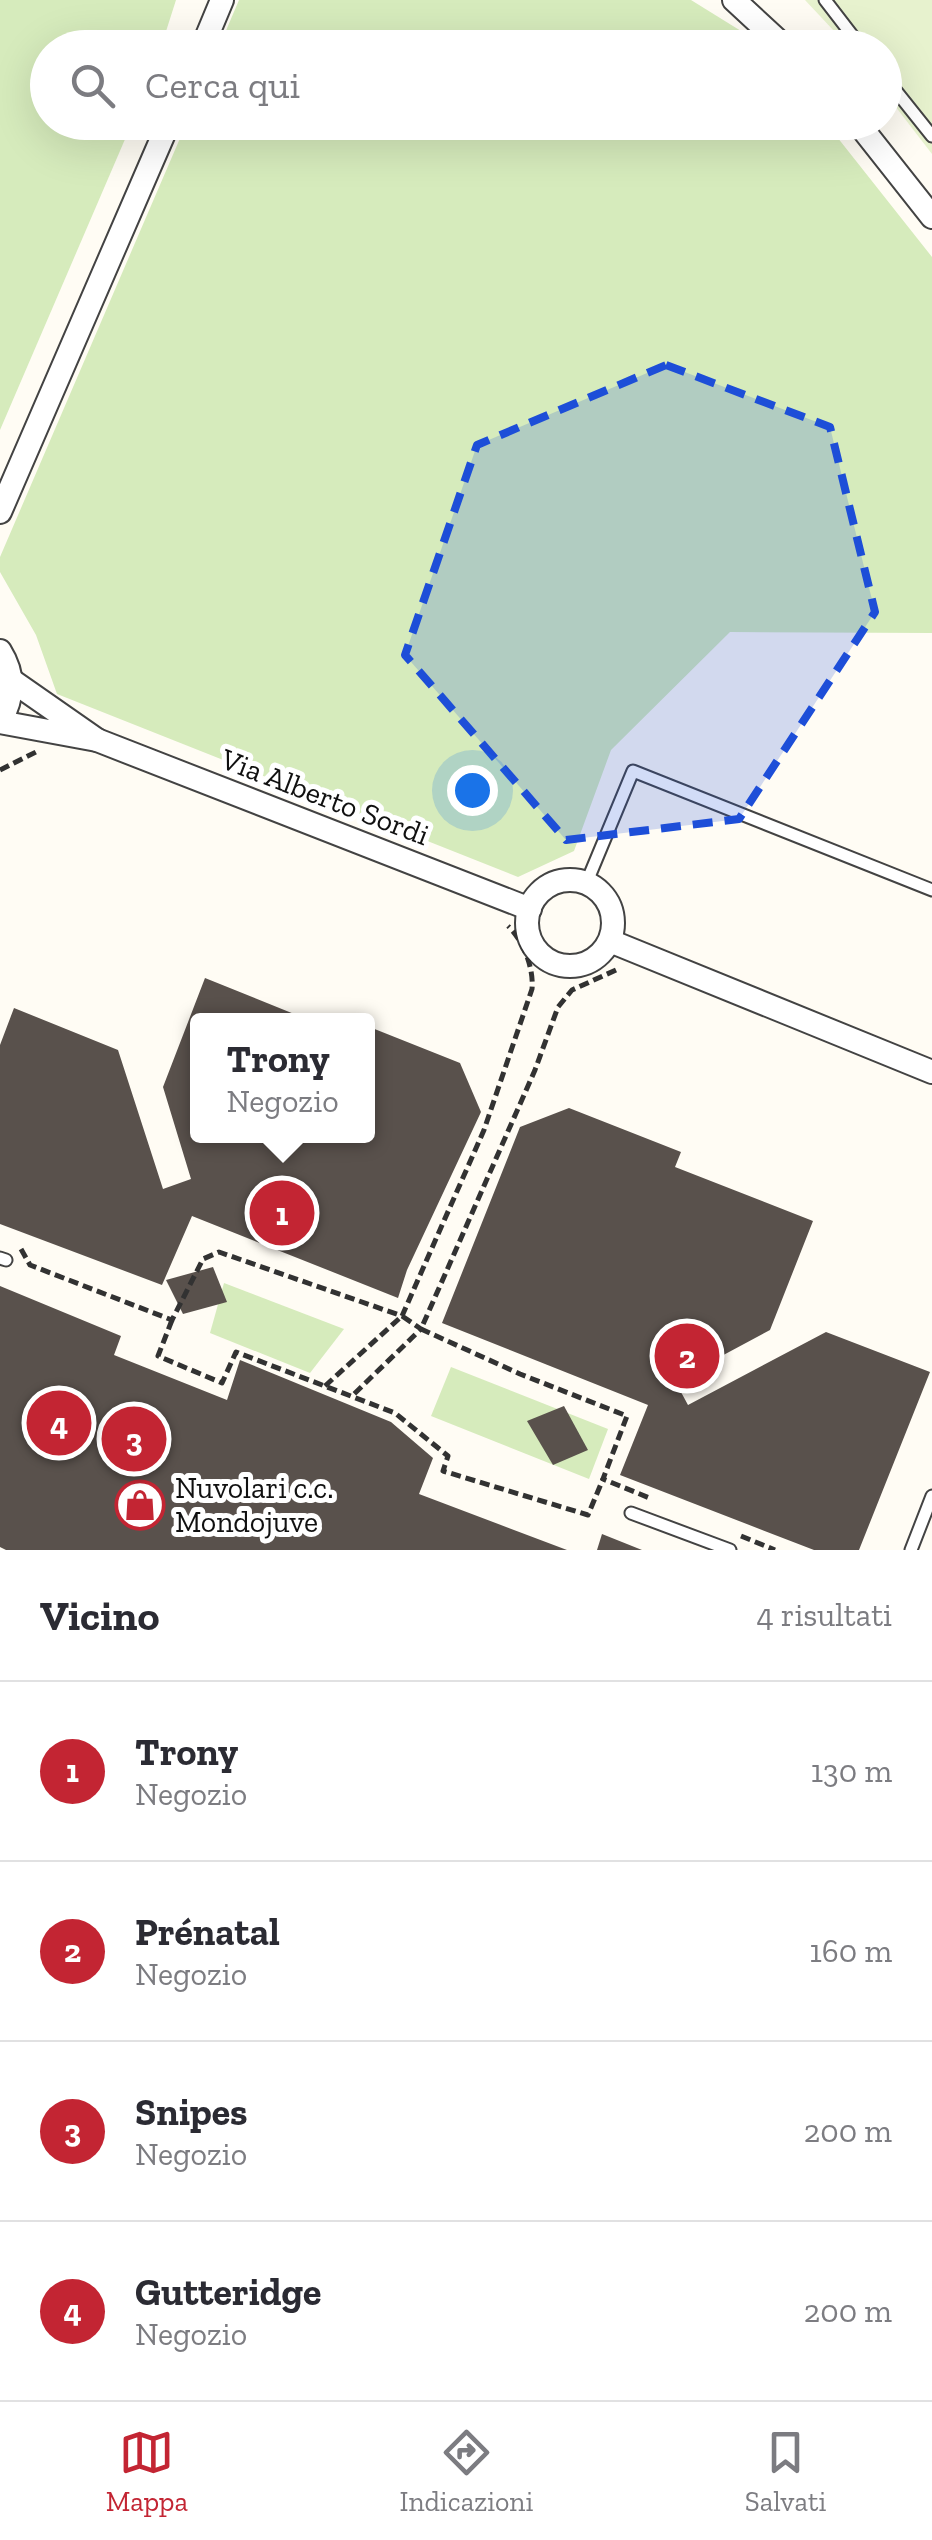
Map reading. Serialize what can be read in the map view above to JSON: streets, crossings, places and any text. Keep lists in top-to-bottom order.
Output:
{
  "streets": {
    "street": ["Via Alberto Sordi"]
  },
  "places": {
    "shop": ["Nuvolari c.c. Mondojuve"]
  },
  "page": {
    "search": "Cerca qui",
    "popup": ["Trony", "Negozio"],
    "pins": [
      "1",
      "2",
      "4",
      "3"
    ],
    "heading": ["Vicino", "4 risultati"],
    "list": [
      {
        "mark": "1",
        "name": "Trony",
        "note": "Negozio",
        "value": "130 m"
      },
      {
        "mark": "2",
        "name": "Prénatal",
        "note": "Negozio",
        "value": "160 m"
      },
      {
        "mark": "3",
        "name": "Snipes",
        "note": "Negozio",
        "value": "200 m"
      },
      {
        "mark": "4",
        "name": "Gutteridge",
        "note": "Negozio",
        "value": "200 m"
      }
    ],
    "nav": ["Mappa", "Indicazioni", "Salvati"]
  }
}
